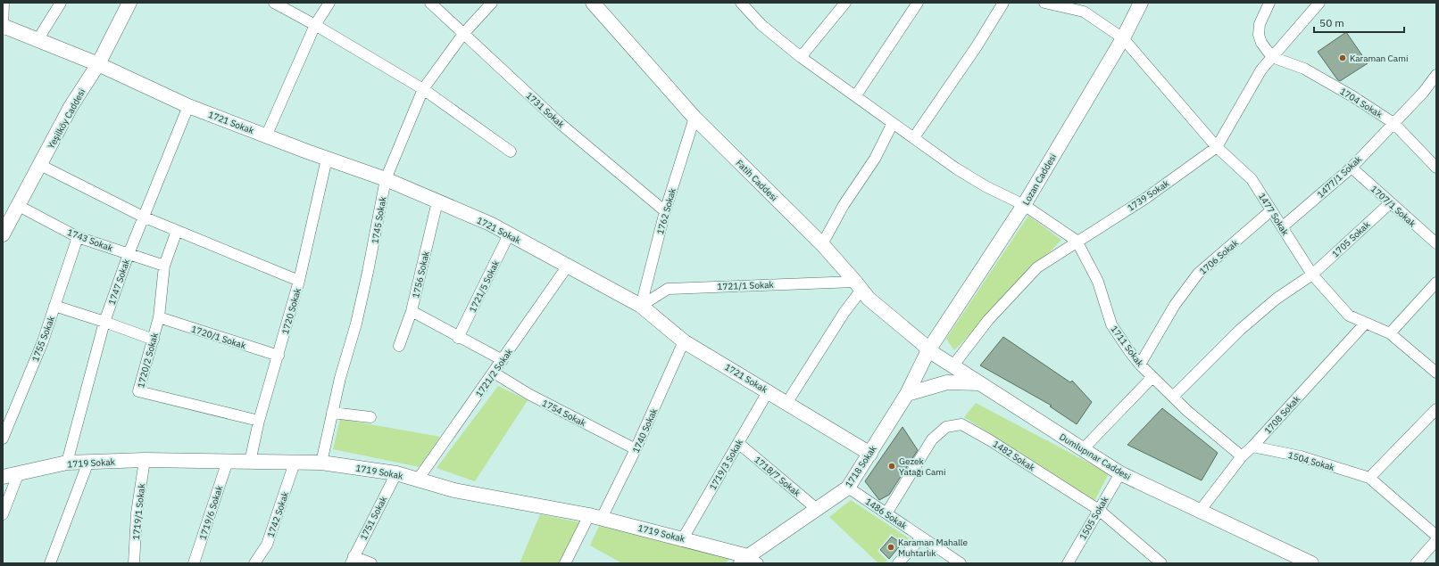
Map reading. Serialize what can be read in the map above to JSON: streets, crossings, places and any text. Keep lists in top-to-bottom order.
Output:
{
  "streets": {
    "street": [
      "1704 Sokak",
      "1731 Sokak",
      "Yeşilköy Caddesi",
      "1721 Sokak",
      "1477/1 Sokak",
      "Lozan Caddesi",
      "Fatih Caddesi",
      "1739 Sokak",
      "1707/1 Sokak",
      "1762 Sokak",
      "1477 Sokak",
      "1745 Sokak",
      "1705 Sokak",
      "1743 Sokak",
      "1706 Sokak",
      "1756 Sokak",
      "1747 Sokak",
      "1721/1 Sokak",
      "1721/5 Sokak",
      "1720 Sokak",
      "1720/1 Sokak",
      "1755 Sokak",
      "1711 Sokak",
      "1720/2 Sokak",
      "1721/2 Sokak",
      "1754 Sokak",
      "1708 Sokak",
      "1740 Sokak",
      "1482 Sokak",
      "Dumlupınar Caddesi",
      "1504 Sokak",
      "1719 Sokak",
      "1719/3 Sokak",
      "1718 Sokak",
      "1718/7 Sokak",
      "1719/1 Sokak",
      "1719/6 Sokak",
      "1486 Sokak",
      "1742 Sokak",
      "1751 Sokak",
      "1505 Sokak"
    ]
  },
  "crossings": [
    ["1704 Sokak", "1477/1 Sokak"],
    ["1704 Sokak", "1739 Sokak"],
    ["1731 Sokak", "1762 Sokak"],
    ["1731 Sokak", "1745 Sokak"],
    ["Yeşilköy Caddesi", "1721 Sokak"],
    ["Yeşilköy Caddesi", "1743 Sokak"],
    ["1721 Sokak", "1762 Sokak"],
    ["1721 Sokak", "1745 Sokak"],
    ["1721 Sokak", "1756 Sokak"],
    ["1721 Sokak", "1747 Sokak"],
    ["1721 Sokak", "1721/1 Sokak"],
    ["1721 Sokak", "1721/5 Sokak"],
    ["1721 Sokak", "1720 Sokak"],
    ["1721 Sokak", "1721/2 Sokak"],
    ["1721 Sokak", "1740 Sokak"],
    ["1721 Sokak", "1719/3 Sokak"],
    ["1721 Sokak", "1718 Sokak"],
    ["1477/1 Sokak", "1707/1 Sokak"],
    ["1477/1 Sokak", "1477 Sokak"],
    ["Lozan Caddesi", "Fatih Caddesi"],
    ["Lozan Caddesi", "1477 Sokak"],
    ["Lozan Caddesi", "1711 Sokak"],
    ["Lozan Caddesi", "Dumlupınar Caddesi"],
    ["Lozan Caddesi", "1718 Sokak"],
    ["Fatih Caddesi", "1762 Sokak"],
    ["Fatih Caddesi", "1721/1 Sokak"],
    ["Fatih Caddesi", "Dumlupınar Caddesi"],
    ["Fatih Caddesi", "1718 Sokak"],
    ["1739 Sokak", "1477 Sokak"],
    ["1739 Sokak", "1711 Sokak"],
    ["1739 Sokak", "Dumlupınar Caddesi"],
    ["1707/1 Sokak", "1705 Sokak"],
    ["1762 Sokak", "1721/1 Sokak"],
    ["1477 Sokak", "1705 Sokak"],
    ["1477 Sokak", "1706 Sokak"],
    ["1477 Sokak", "1708 Sokak"],
    ["1745 Sokak", "1719 Sokak"],
    ["1705 Sokak", "1711 Sokak"],
    ["1743 Sokak", "1747 Sokak"],
    ["1743 Sokak", "1755 Sokak"],
    ["1743 Sokak", "1720/2 Sokak"],
    ["1706 Sokak", "1711 Sokak"],
    ["1747 Sokak", "1719 Sokak"],
    ["1720 Sokak", "1720/1 Sokak"],
    ["1720 Sokak", "1720/2 Sokak"],
    ["1720 Sokak", "1719 Sokak"],
    ["1720/1 Sokak", "1720/2 Sokak"],
    ["1711 Sokak", "1708 Sokak"],
    ["1721/2 Sokak", "1754 Sokak"],
    ["1721/2 Sokak", "1719 Sokak"],
    ["1754 Sokak", "1740 Sokak"],
    ["1708 Sokak", "Dumlupınar Caddesi"],
    ["1708 Sokak", "1504 Sokak"],
    ["1740 Sokak", "1719 Sokak"],
    ["1482 Sokak", "1486 Sokak"],
    ["1482 Sokak", "1505 Sokak"],
    ["Dumlupınar Caddesi", "1718 Sokak"],
    ["Dumlupınar Caddesi", "1505 Sokak"],
    ["1719 Sokak", "1719/3 Sokak"],
    ["1719 Sokak", "1718 Sokak"],
    ["1719 Sokak", "1719/1 Sokak"],
    ["1719 Sokak", "1719/6 Sokak"],
    ["1719 Sokak", "1742 Sokak"],
    ["1719 Sokak", "1751 Sokak"],
    ["1719/3 Sokak", "1718/7 Sokak"],
    ["1718 Sokak", "1718/7 Sokak"],
    ["1718 Sokak", "1486 Sokak"]
  ],
  "places": ["Karaman Cami", "Gezek Yatağı Cami", "Karaman Mahalle Muhtarlık"],
  "scale_bar": "50 m"
}
